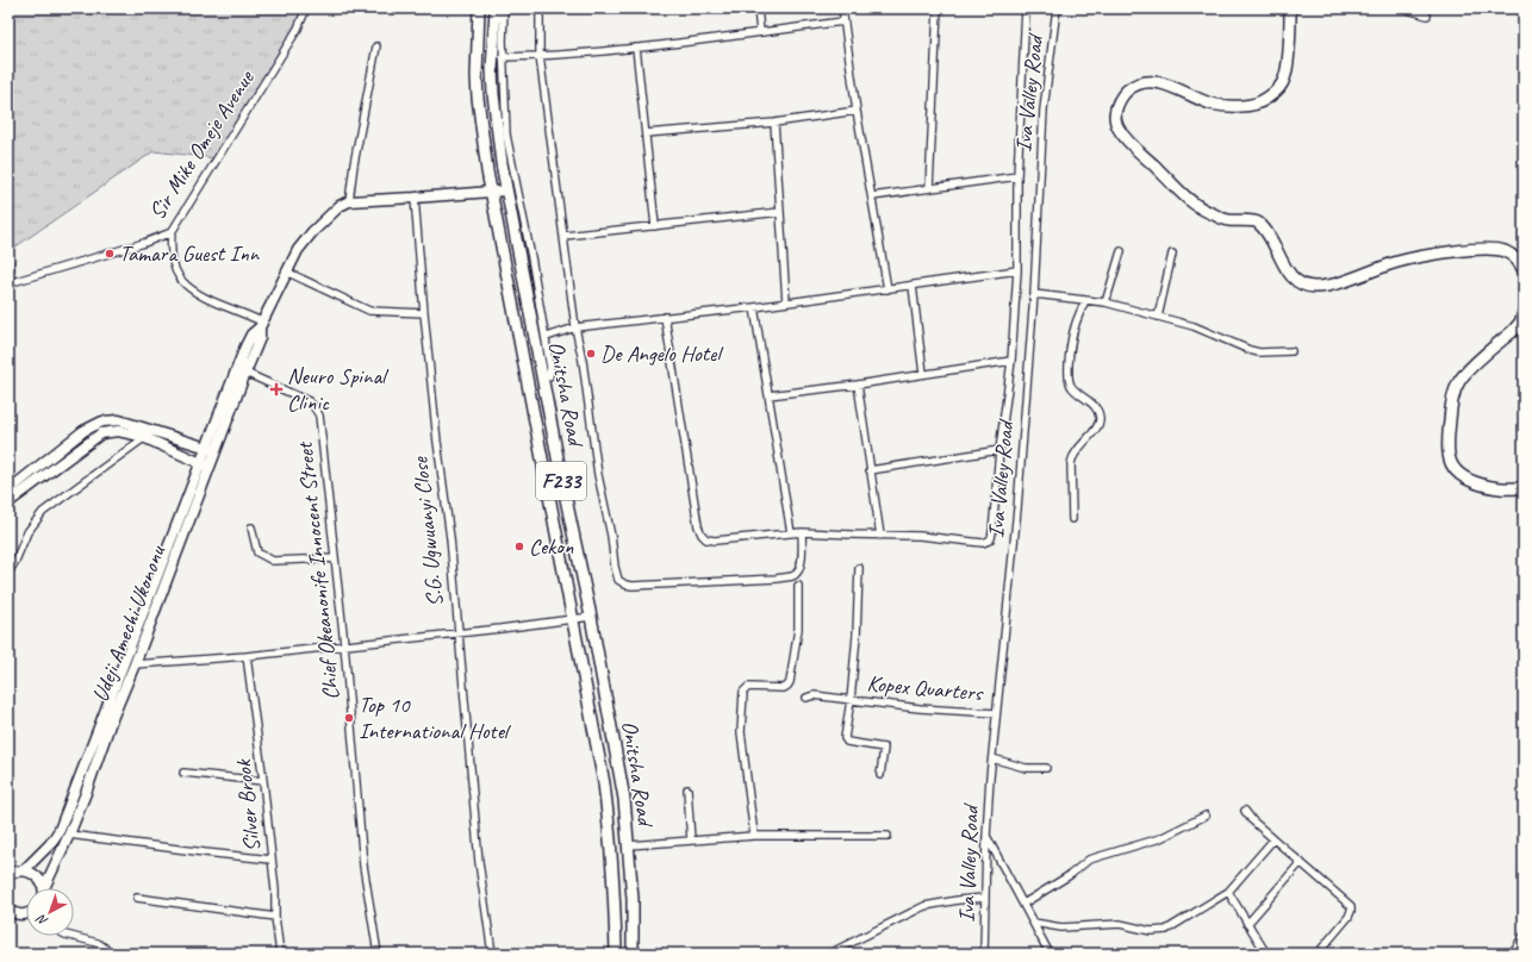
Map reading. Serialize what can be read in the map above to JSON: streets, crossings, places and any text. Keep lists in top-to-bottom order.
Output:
{
  "streets": {
    "main road": ["Onitsha Road", "F233", "Udeji Amechi Ukononu"],
    "street": [
      "Iva Valley Road",
      "Sir Mike Omeje Avenue",
      "S.G. Ugwuanyi Close",
      "Chief Okeanonife Innocent Street",
      "Kopex Quarters",
      "Silver Brook"
    ]
  },
  "crossings": [
    ["Iva Valley Road", "Kopex Quarters"],
    ["Chief Okeanonife Innocent Street", "Udeji Amechi Ukononu"]
  ],
  "places": {
    "other": [
      "Tamara Guest Inn",
      "De Angelo Hotel",
      "Cekon",
      "Top 10 International Hotel"
    ],
    "health": ["Neuro Spinal Clinic"]
  },
  "north": "bottom left"
}
